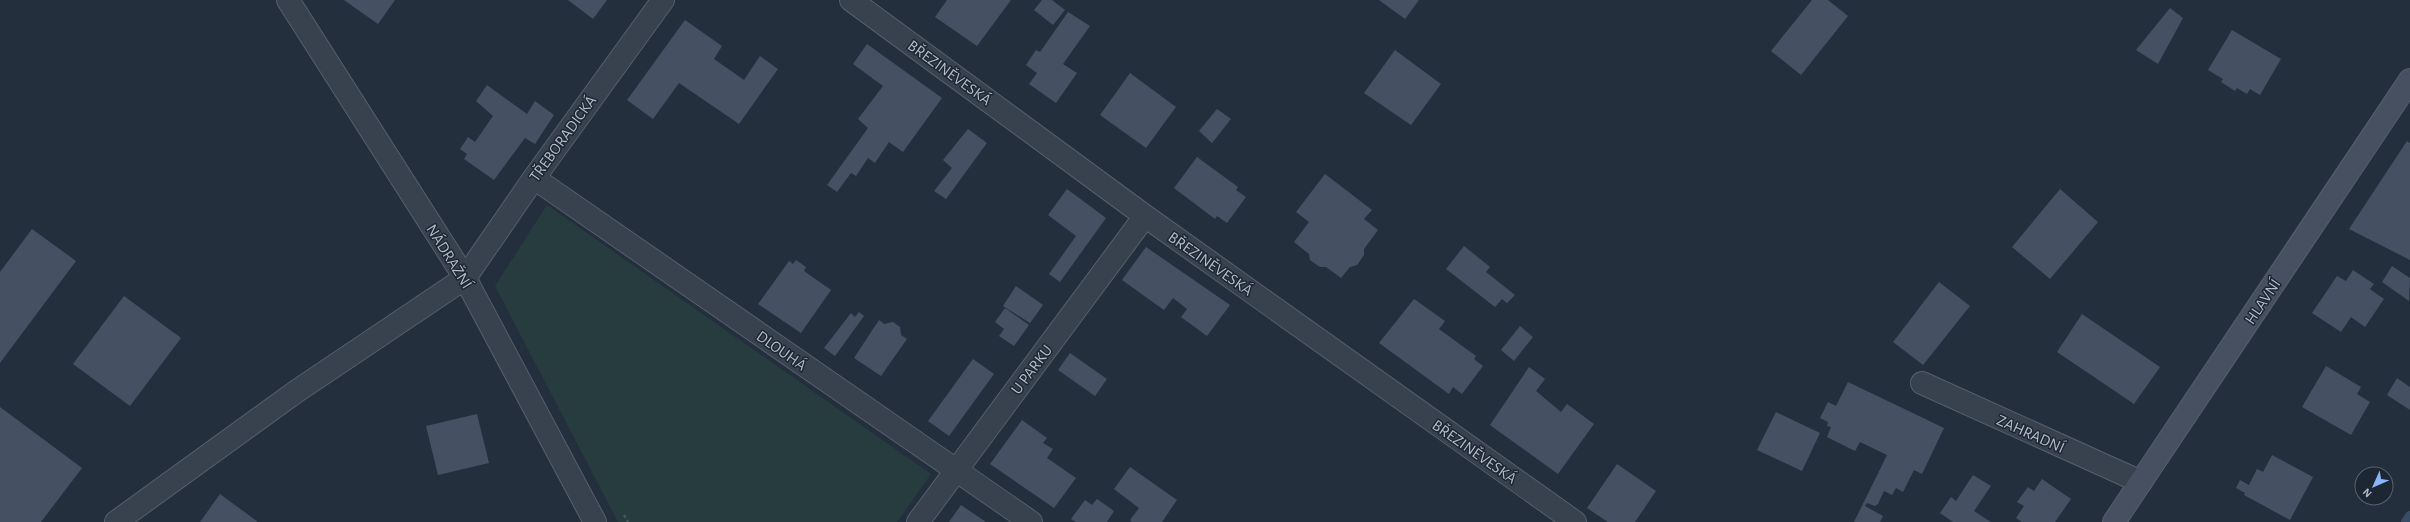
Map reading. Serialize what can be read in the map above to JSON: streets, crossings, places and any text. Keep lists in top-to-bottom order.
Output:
{
  "streets": {
    "street": [
      "BŘEZINĚVESKÁ",
      "TŘEBORADICKÁ",
      "NÁDRAŽNÍ",
      "HLAVNÍ",
      "DLOUHÁ",
      "U PARKU",
      "ZAHRADNÍ"
    ]
  },
  "crossings": [
    ["BŘEZINĚVESKÁ", "U PARKU"],
    ["TŘEBORADICKÁ", "NÁDRAŽNÍ"],
    ["TŘEBORADICKÁ", "DLOUHÁ"],
    ["HLAVNÍ", "ZAHRADNÍ"],
    ["DLOUHÁ", "U PARKU"]
  ],
  "north": "bottom left"
}
